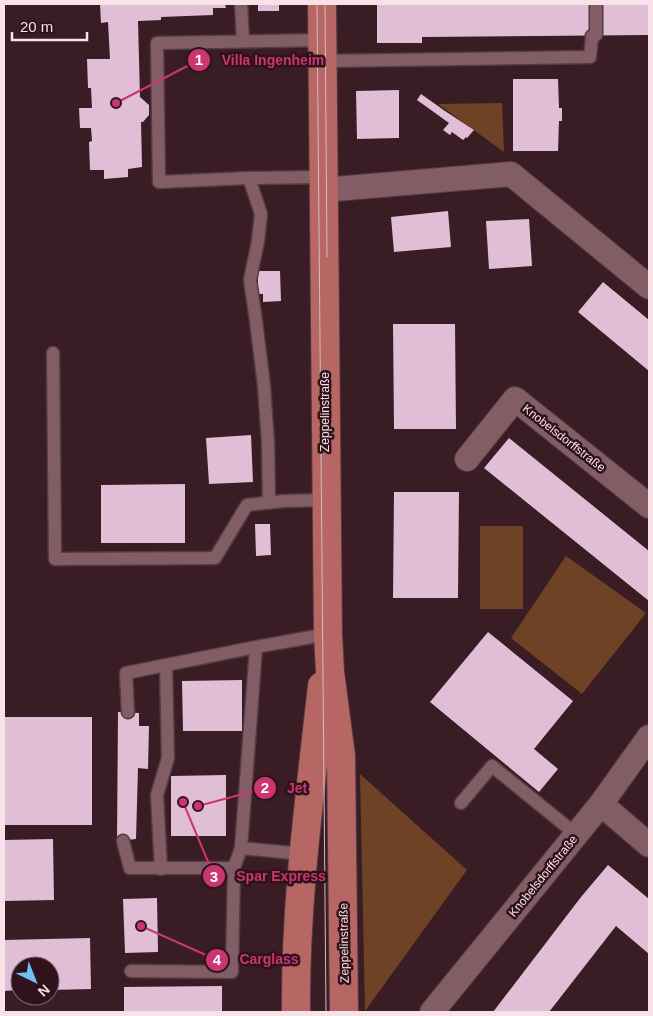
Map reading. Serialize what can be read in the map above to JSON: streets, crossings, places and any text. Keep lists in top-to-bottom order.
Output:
{
  "streets": {
    "main road": ["Zeppelinstraße"],
    "street": ["Knobelsdorffstraße"]
  },
  "places": [
    "Villa Ingenheim",
    "Spar Express",
    "Jet",
    "Carglass"
  ],
  "scale_bar": "20 m",
  "north": "bottom right"
}
